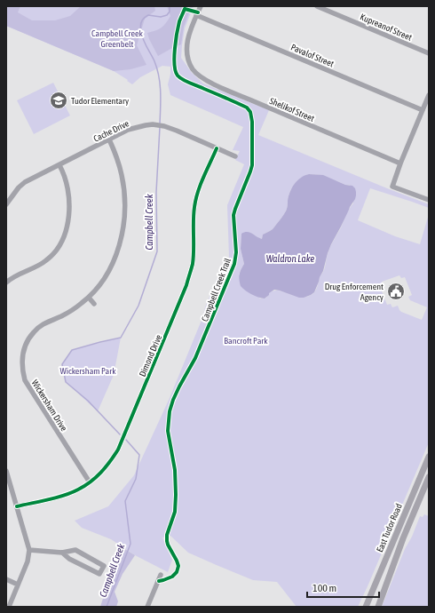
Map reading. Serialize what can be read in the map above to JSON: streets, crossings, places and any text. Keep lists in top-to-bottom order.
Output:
{
  "streets": {
    "main road": ["East Tudor Road"],
    "street": [
      "Kupreanof Street",
      "Pavalof Street",
      "Shelikof Street",
      "Cache Drive",
      "Dimond Drive",
      "Wickersham Drive"
    ],
    "cycle path": ["Campbell Creek Trail"]
  },
  "crossings": [
    ["Pavalof Street", "Shelikof Street"],
    ["Cache Drive", "Dimond Drive"],
    ["Cache Drive", "Wickersham Drive"],
    ["Dimond Drive", "Wickersham Drive"]
  ],
  "water": ["Campbell Creek", "Waldron Lake"],
  "parks": ["Campbell Creek Greenbelt", "Bancroft Park", "Wickersham Park"],
  "places": {
    "school or university": ["Tudor Elementary"],
    "public building": ["Drug Enforcement Agency"]
  },
  "scale_bar": "100 m"
}
